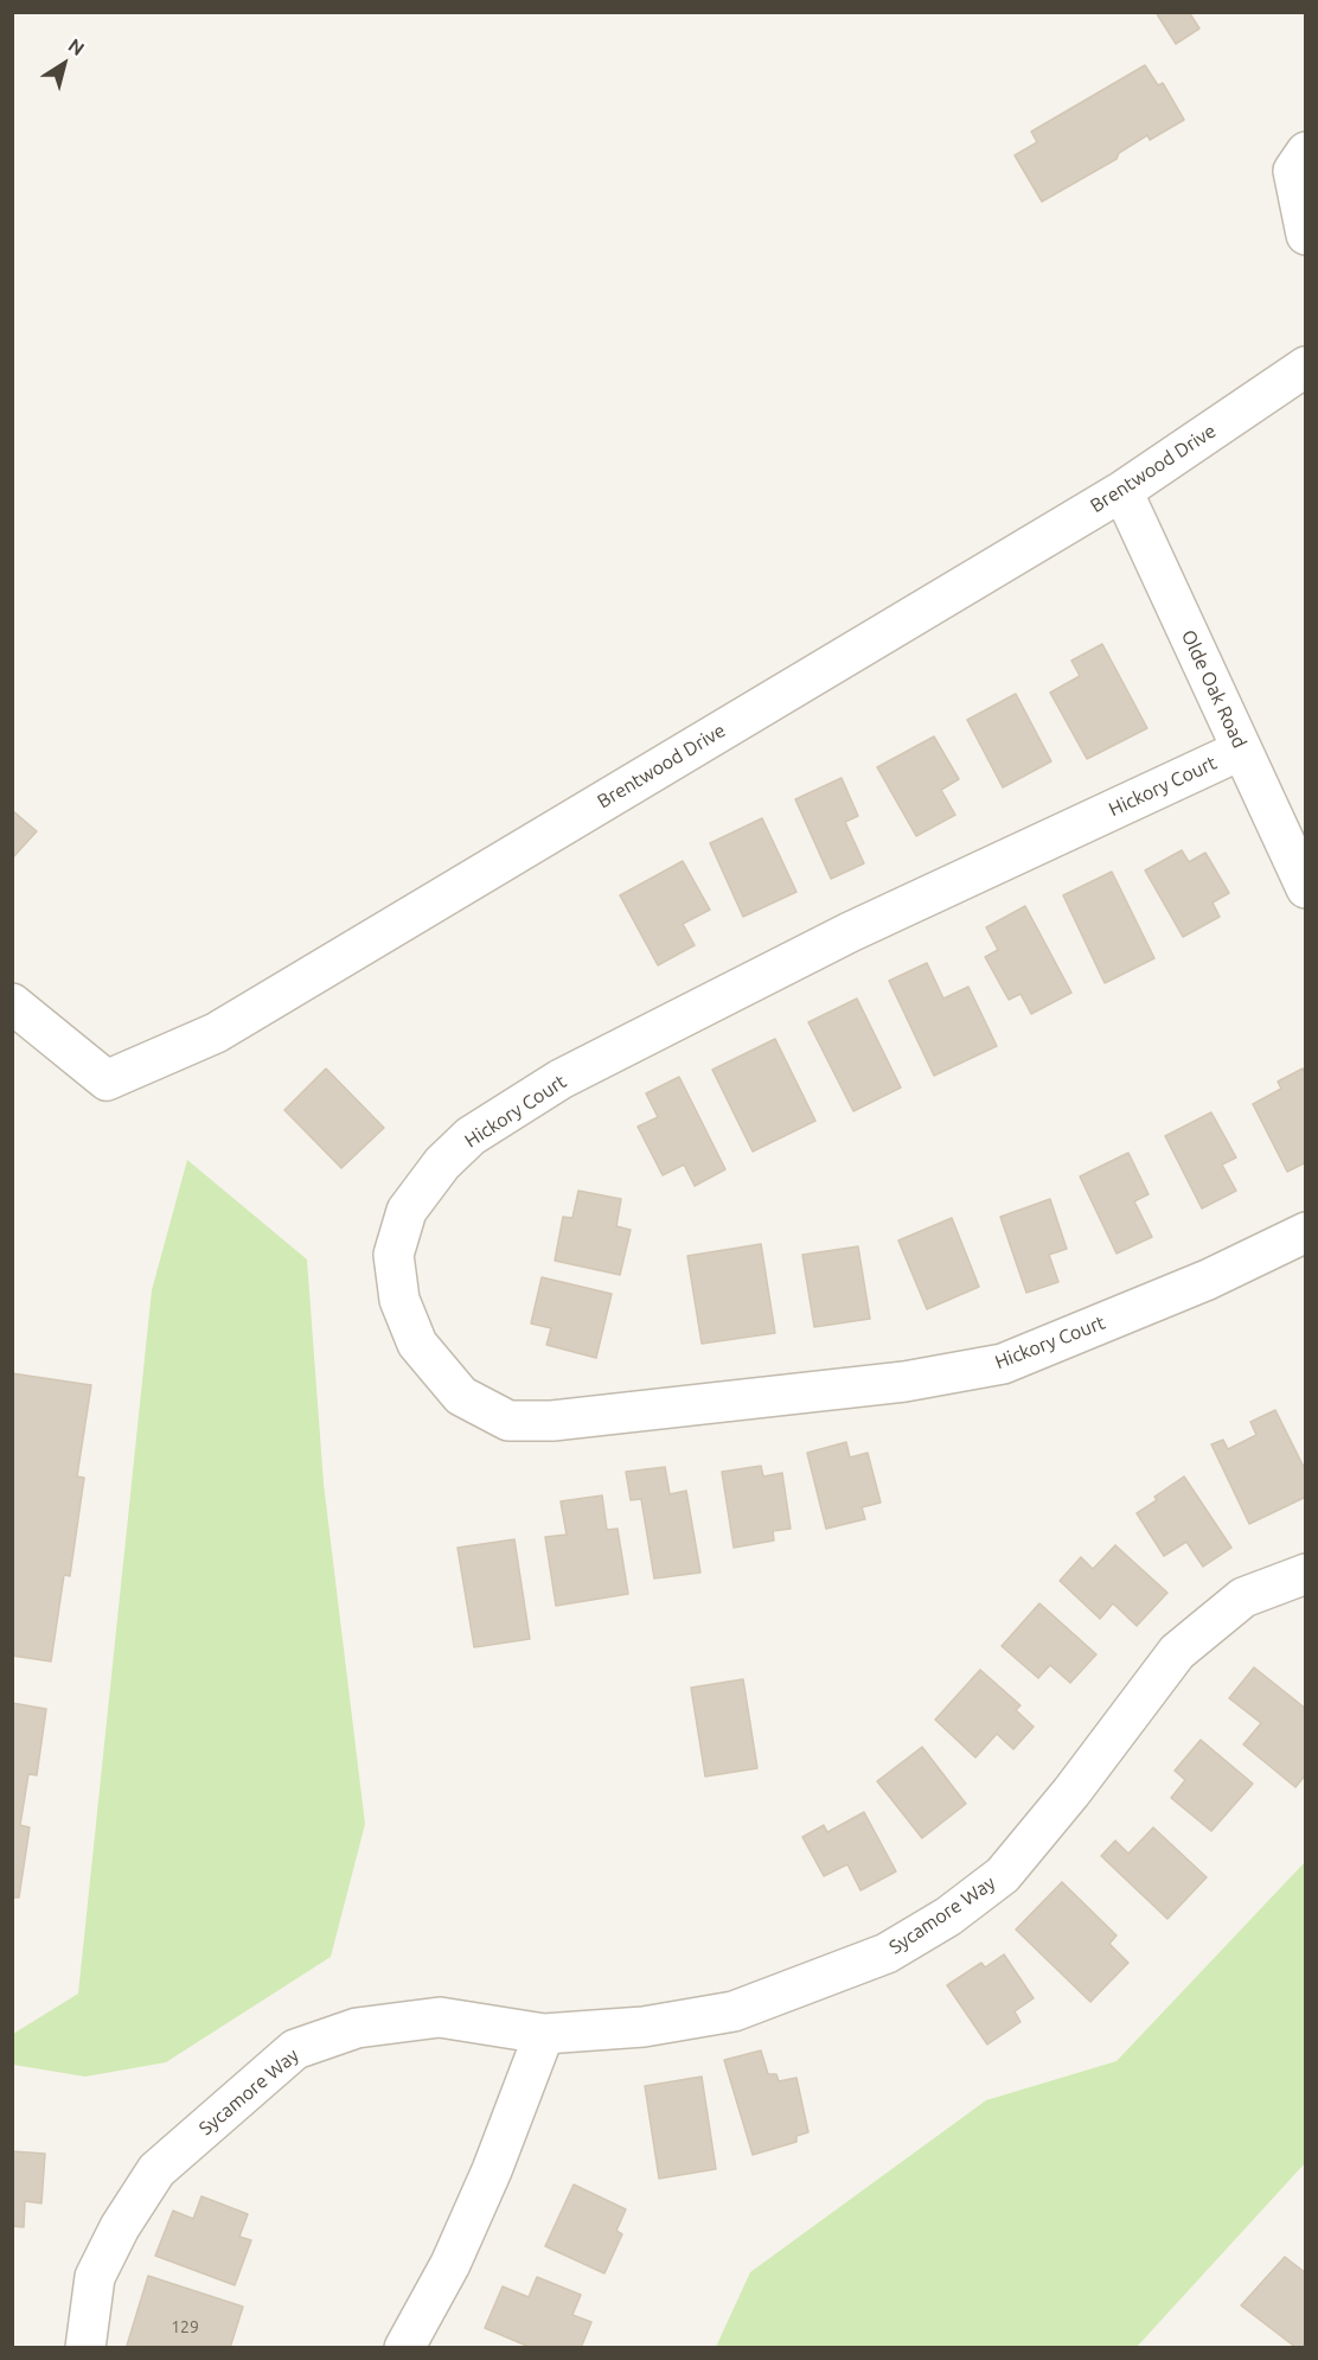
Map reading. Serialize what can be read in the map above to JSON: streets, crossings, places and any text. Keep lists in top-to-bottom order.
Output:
{
  "streets": {
    "street": [
      "Brentwood Drive",
      "Olde Oak Road",
      "Hickory Court",
      "Sycamore Way"
    ]
  },
  "crossings": [
    ["Brentwood Drive", "Olde Oak Road"],
    ["Olde Oak Road", "Hickory Court"]
  ],
  "house_numbers": ["129"],
  "north": "top right"
}
